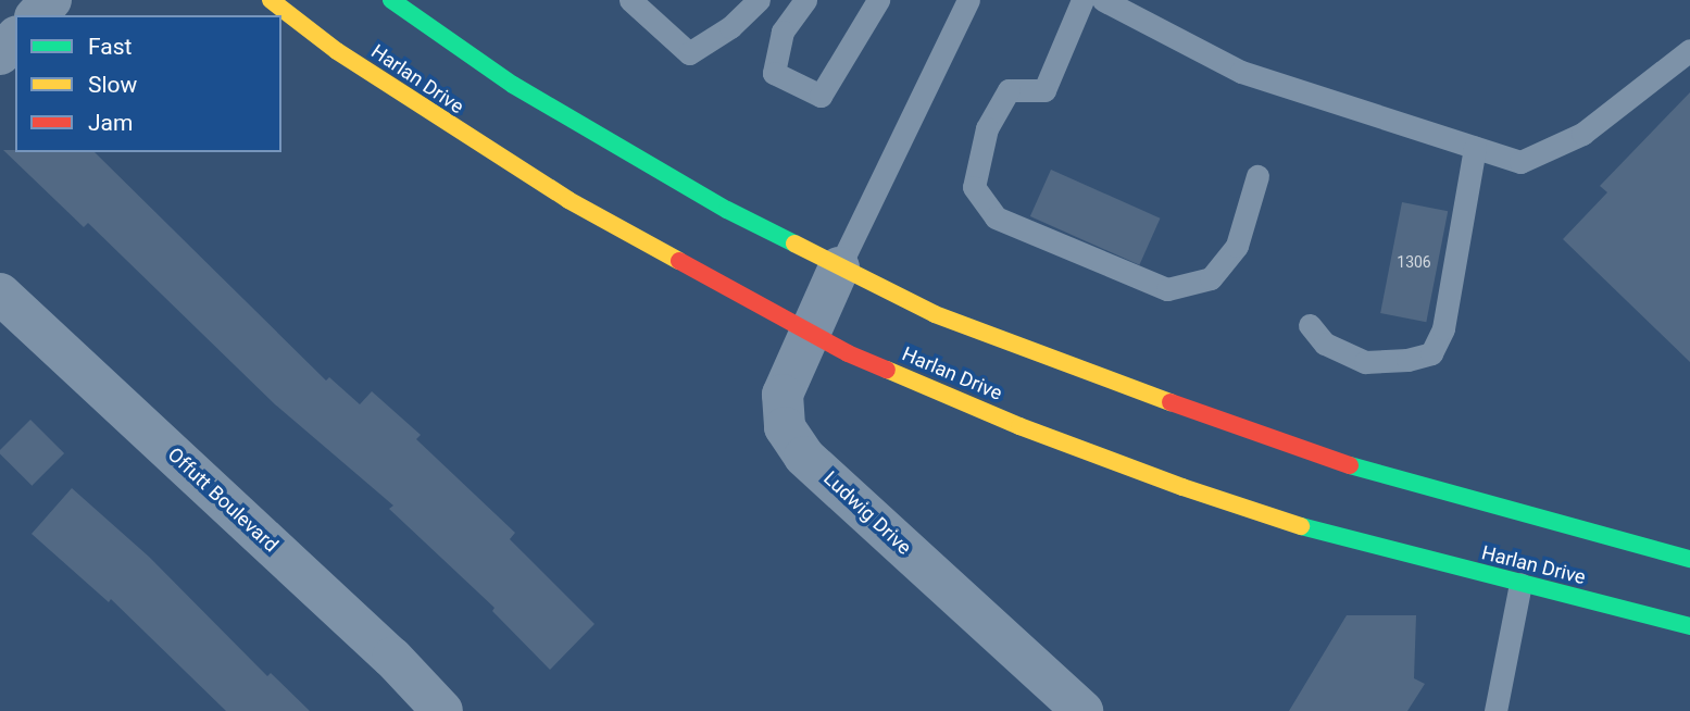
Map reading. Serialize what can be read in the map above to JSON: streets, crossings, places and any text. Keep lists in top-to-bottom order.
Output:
{
  "streets": {
    "main road": ["Harlan Drive"],
    "street": ["Offutt Boulevard", "Ludwig Drive"]
  },
  "crossings": [
    ["Harlan Drive", "Ludwig Drive"]
  ],
  "house_numbers": ["1306"],
  "legend": ["Fast", "Slow", "Jam"]
}
